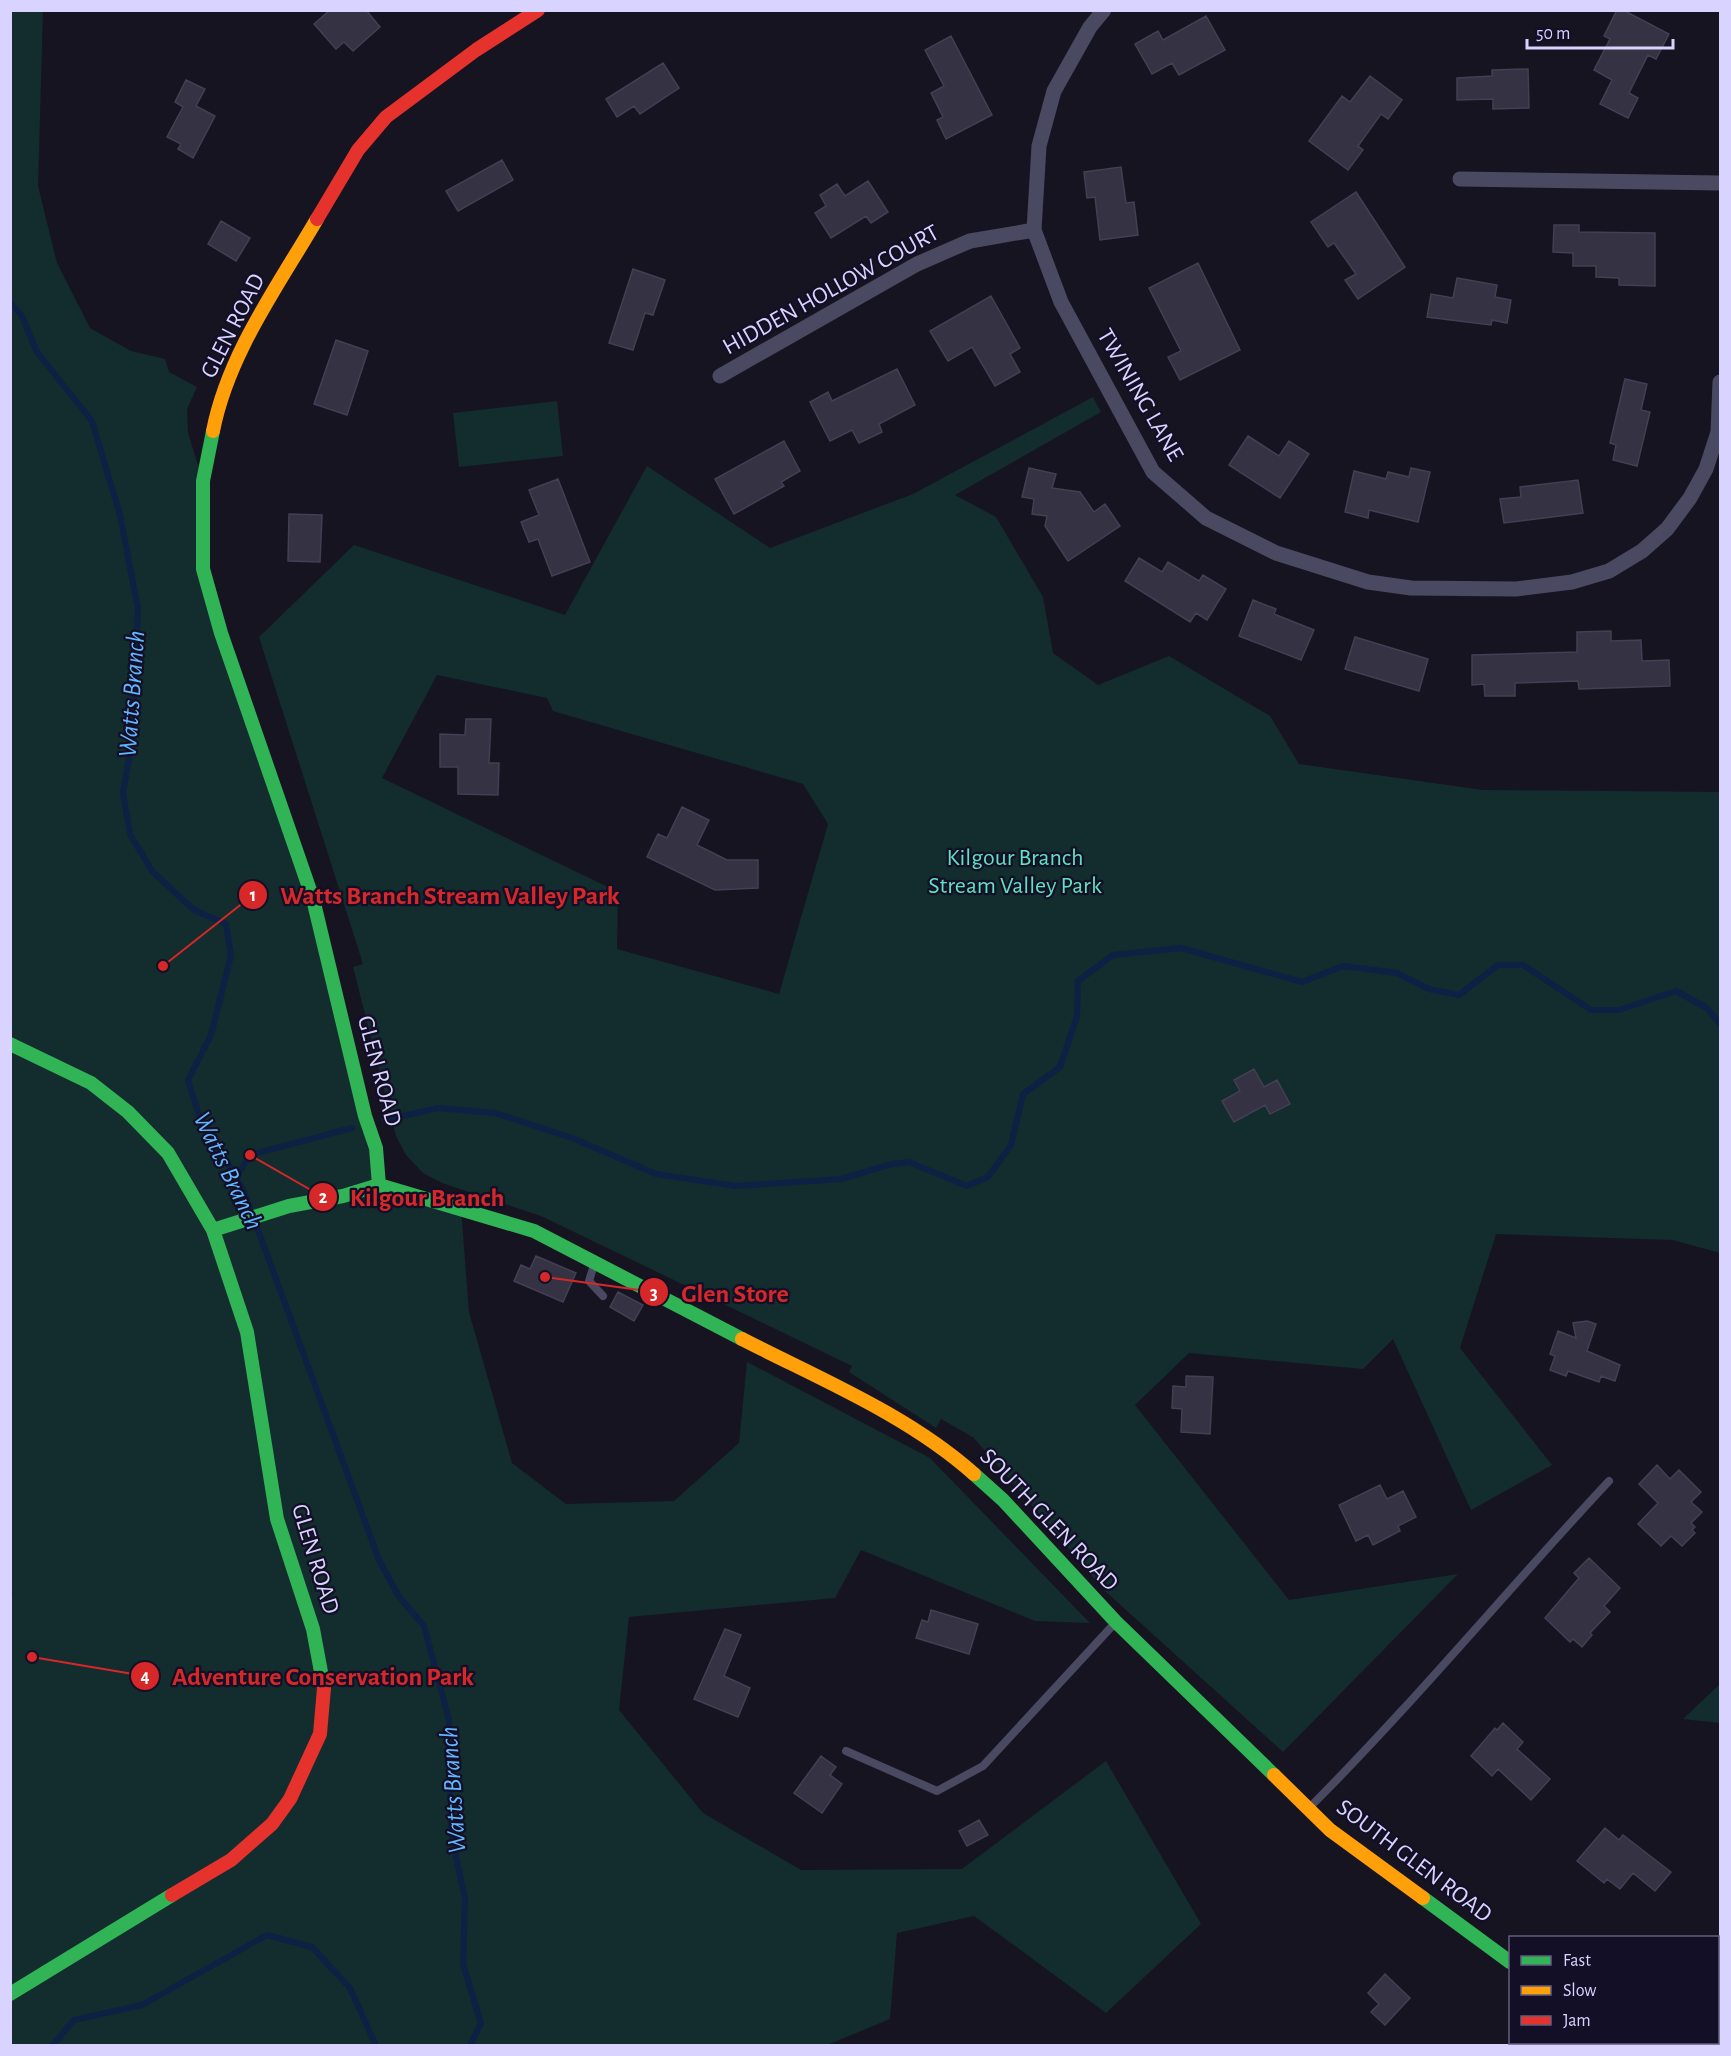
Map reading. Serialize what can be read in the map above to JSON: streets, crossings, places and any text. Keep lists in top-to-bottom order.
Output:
{
  "streets": {
    "main road": ["GLEN ROAD", "SOUTH GLEN ROAD"],
    "street": ["HIDDEN HOLLOW COURT", "TWINING LANE"]
  },
  "crossings": [
    ["HIDDEN HOLLOW COURT", "TWINING LANE"],
    ["GLEN ROAD", "SOUTH GLEN ROAD"]
  ],
  "water": ["Watts Branch"],
  "parks": ["Kilgour Branch Stream Valley Park"],
  "places": [
    "Watts Branch Stream Valley Park",
    "Kilgour Branch",
    "Glen Store",
    "Adventure Conservation Park"
  ],
  "legend": ["Fast", "Slow", "Jam"],
  "scale_bar": "50 m"
}
